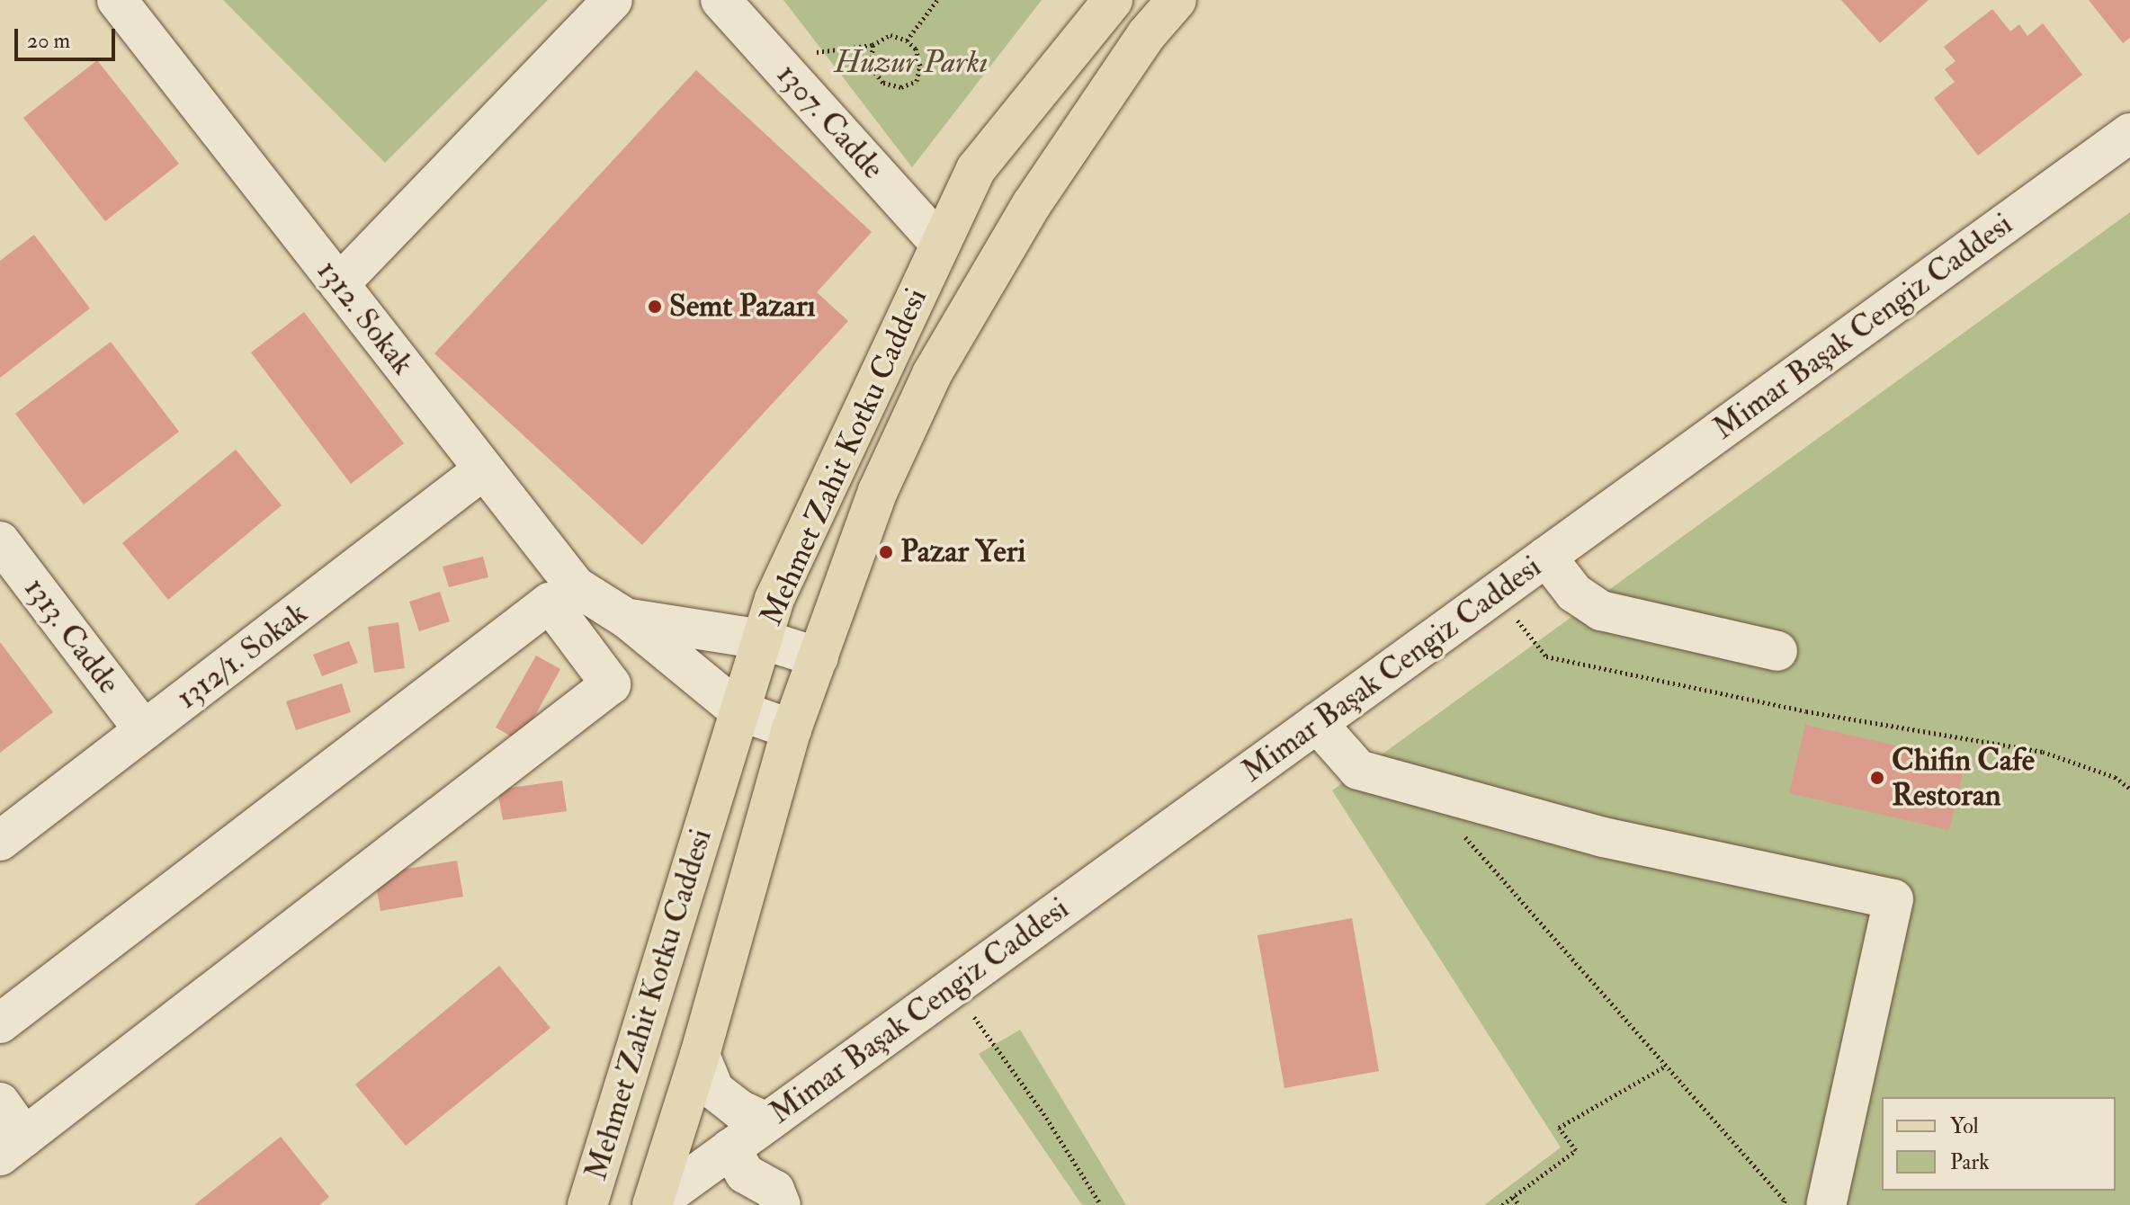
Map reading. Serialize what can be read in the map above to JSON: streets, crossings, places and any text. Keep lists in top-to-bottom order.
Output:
{
  "streets": {
    "main road": ["Mehmet Zahit Kotku Caddesi"],
    "street": [
      "1307. Cadde",
      "1312. Sokak",
      "Mimar Başak Cengiz Caddesi",
      "1313. Cadde",
      "1312/1. Sokak"
    ]
  },
  "crossings": [
    ["1307. Cadde", "Mehmet Zahit Kotku Caddesi"],
    ["1312. Sokak", "Mehmet Zahit Kotku Caddesi"],
    ["1312. Sokak", "1312/1. Sokak"],
    ["Mimar Başak Cengiz Caddesi", "Mehmet Zahit Kotku Caddesi"],
    ["1313. Cadde", "1312/1. Sokak"]
  ],
  "parks": ["Huzur Parkı"],
  "places": ["Semt Pazarı", "Pazar Yeri", "Chifin Cafe Restoran"],
  "legend": ["Yol", "Park"],
  "scale_bar": "20 m"
}
